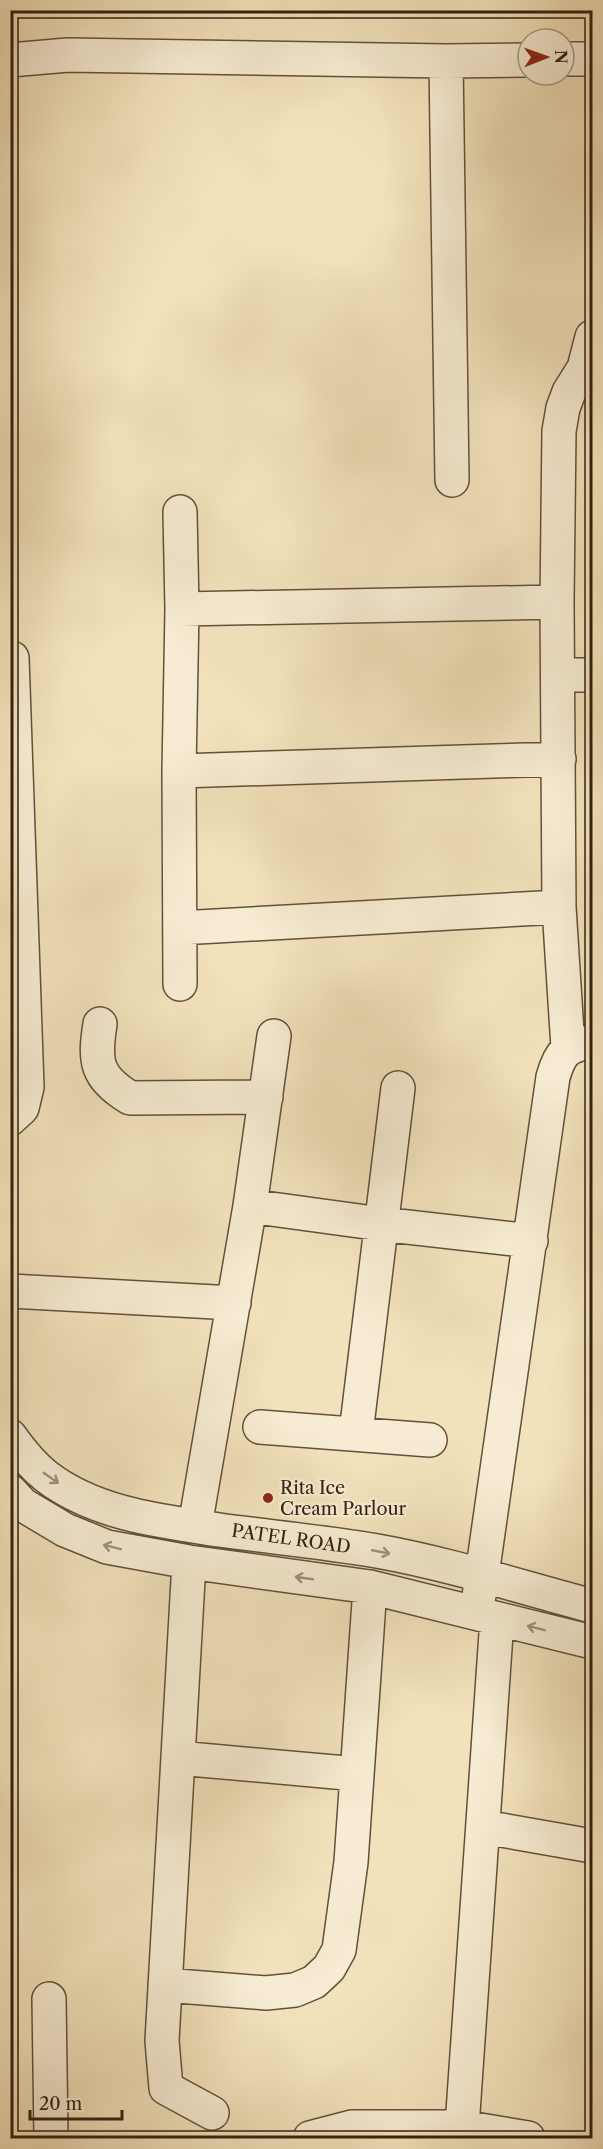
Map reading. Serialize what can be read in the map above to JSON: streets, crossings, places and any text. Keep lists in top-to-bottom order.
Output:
{
  "streets": {
    "street": ["PATEL ROAD"]
  },
  "places": ["Rita Ice Cream Parlour"],
  "scale_bar": "20 m",
  "north": "right"
}
